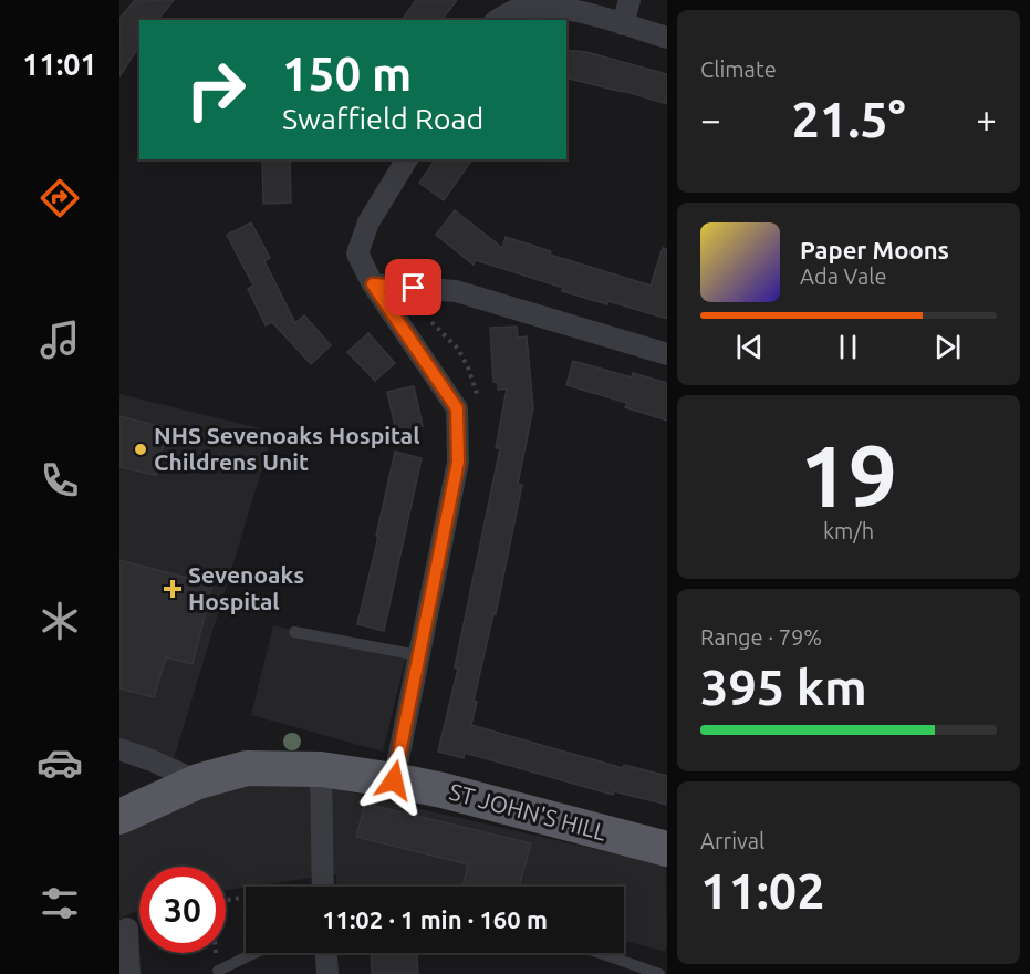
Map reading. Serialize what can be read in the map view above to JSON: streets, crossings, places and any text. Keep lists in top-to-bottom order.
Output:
{
  "streets": {
    "main road": ["ST JOHN'S HILL"]
  },
  "places": {
    "other": ["NHS Sevenoaks Hospital Childrens Unit"],
    "health": ["Sevenoaks Hospital"]
  },
  "page": {
    "tabs": "11:01",
    "tile": [
      "Climate",
      ["19", "km/h"],
      ["Range · 79%", "395 km"],
      ["Arrival", "11:02"]
    ],
    "turn": ["150 m", "Swaffield Road"],
    "heat": ["−", "21.5°", "+"],
    "song": ["Paper Moons", "Ada Vale"],
    "limit": "30",
    "trip": "11:02 · 1 min · 160 m"
  }
}
